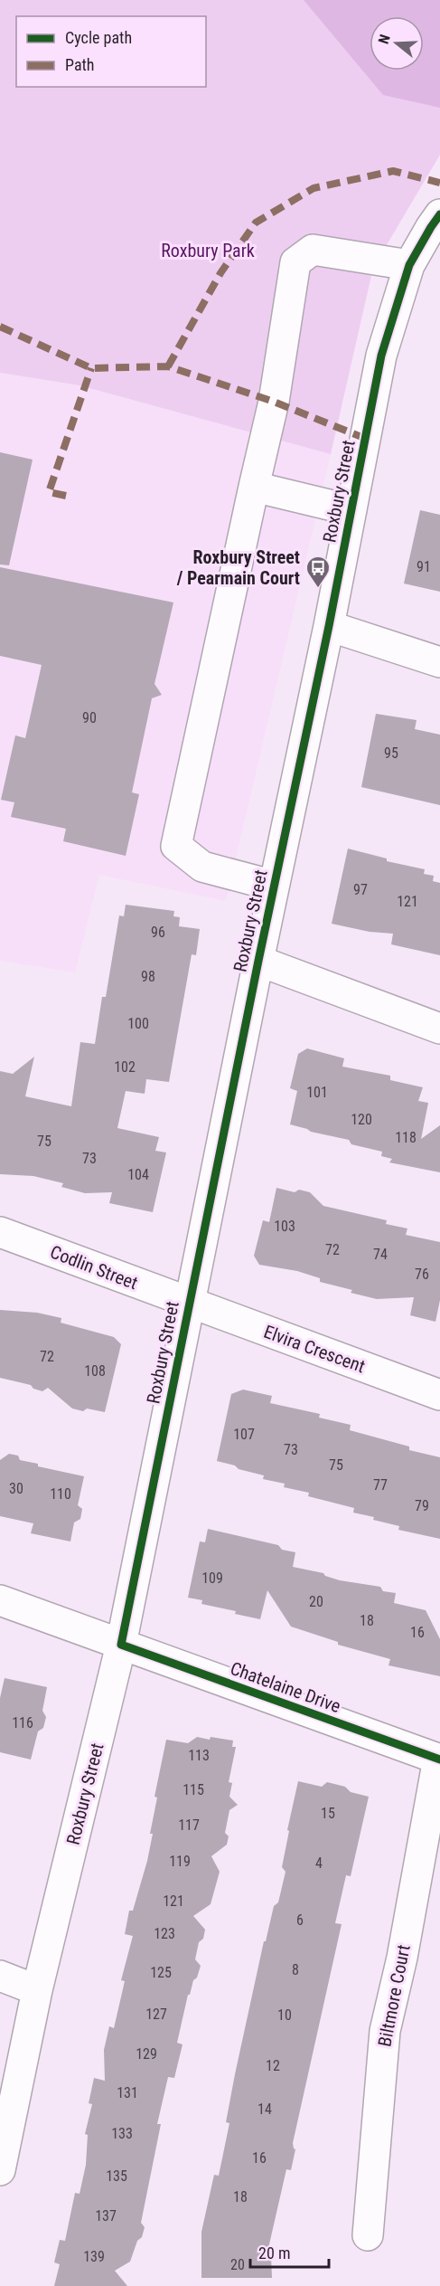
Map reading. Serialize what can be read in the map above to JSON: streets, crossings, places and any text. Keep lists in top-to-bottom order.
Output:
{
  "streets": {
    "street": [
      "Roxbury Street",
      "Codlin Street",
      "Elvira Crescent",
      "Chatelaine Drive",
      "Biltmore Court"
    ]
  },
  "crossings": [
    ["Roxbury Street", "Codlin Street"],
    ["Roxbury Street", "Elvira Crescent"],
    ["Roxbury Street", "Chatelaine Drive"],
    ["Codlin Street", "Elvira Crescent"],
    ["Chatelaine Drive", "Biltmore Court"]
  ],
  "parks": ["Roxbury Park"],
  "places": {
    "bus stop": ["Roxbury Street / Pearmain Court"]
  },
  "house_numbers": [
    "91",
    "90",
    "95",
    "97",
    "121",
    "96",
    "98",
    "100",
    "102",
    "101",
    "120",
    "118",
    "75",
    "73",
    "104",
    "103",
    "72",
    "74",
    "76",
    "72",
    "108",
    "107",
    "73",
    "75",
    "77",
    "30",
    "110",
    "79",
    "109",
    "20",
    "18",
    "16",
    "116",
    "113",
    "115",
    "15",
    "117",
    "119",
    "4",
    "121",
    "6",
    "123",
    "8",
    "125",
    "127",
    "10",
    "129",
    "12",
    "131",
    "14",
    "133",
    "16",
    "135",
    "18",
    "137",
    "139",
    "20"
  ],
  "legend": ["Cycle path", "Path"],
  "scale_bar": "20 m",
  "north": "left"
}
